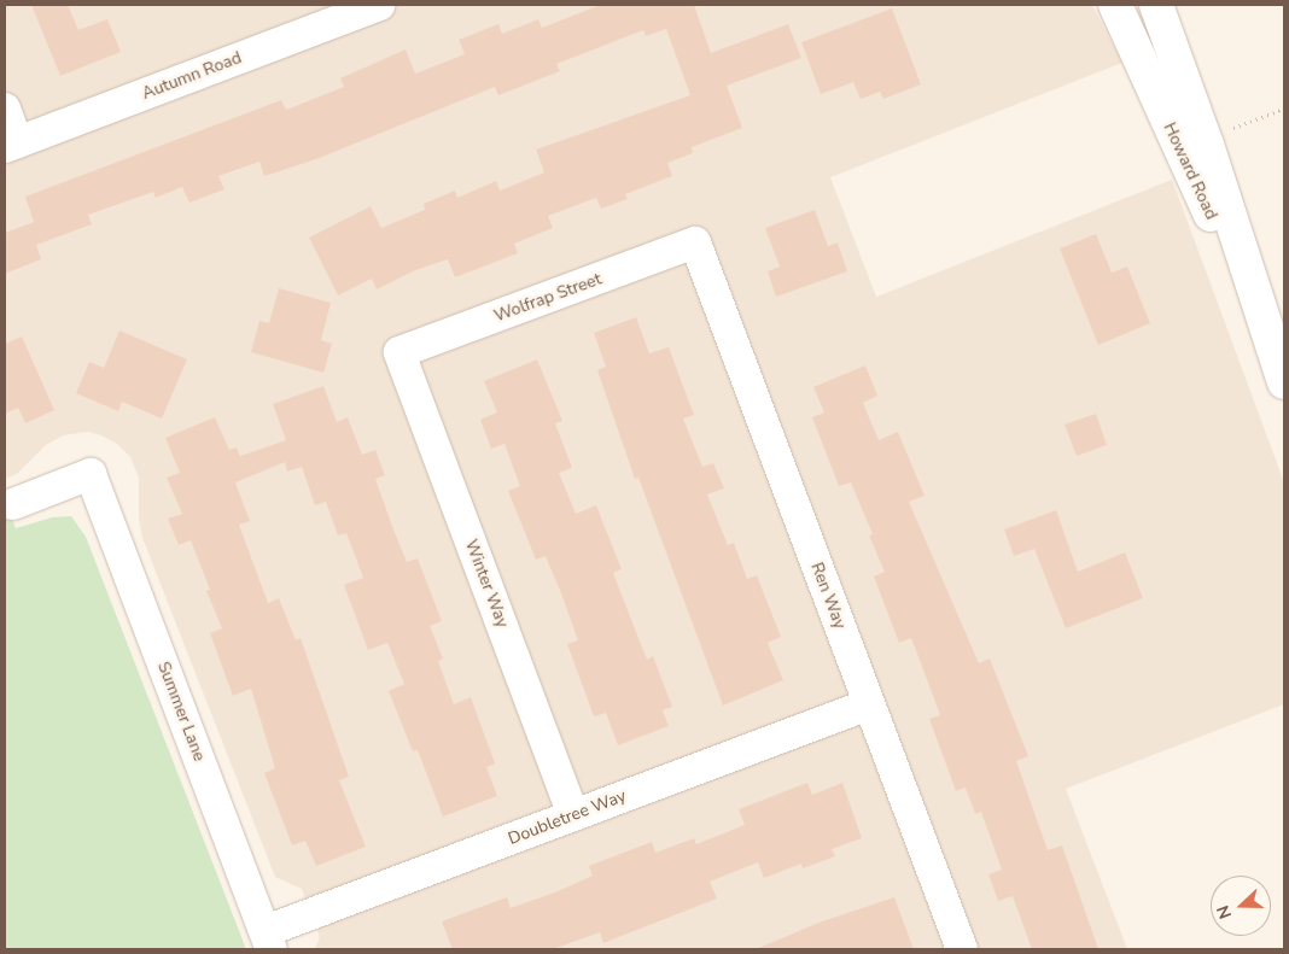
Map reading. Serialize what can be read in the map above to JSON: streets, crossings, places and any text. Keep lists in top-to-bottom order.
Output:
{
  "streets": {
    "main road": ["Howard Road"],
    "street": [
      "Autumn Road",
      "Wolfrap Street",
      "Winter Way",
      "Ren Way",
      "Summer Lane",
      "Doubletree Way"
    ]
  },
  "crossings": [
    ["Wolfrap Street", "Winter Way"],
    ["Wolfrap Street", "Ren Way"],
    ["Winter Way", "Doubletree Way"],
    ["Ren Way", "Doubletree Way"],
    ["Summer Lane", "Doubletree Way"]
  ],
  "north": "left"
}
